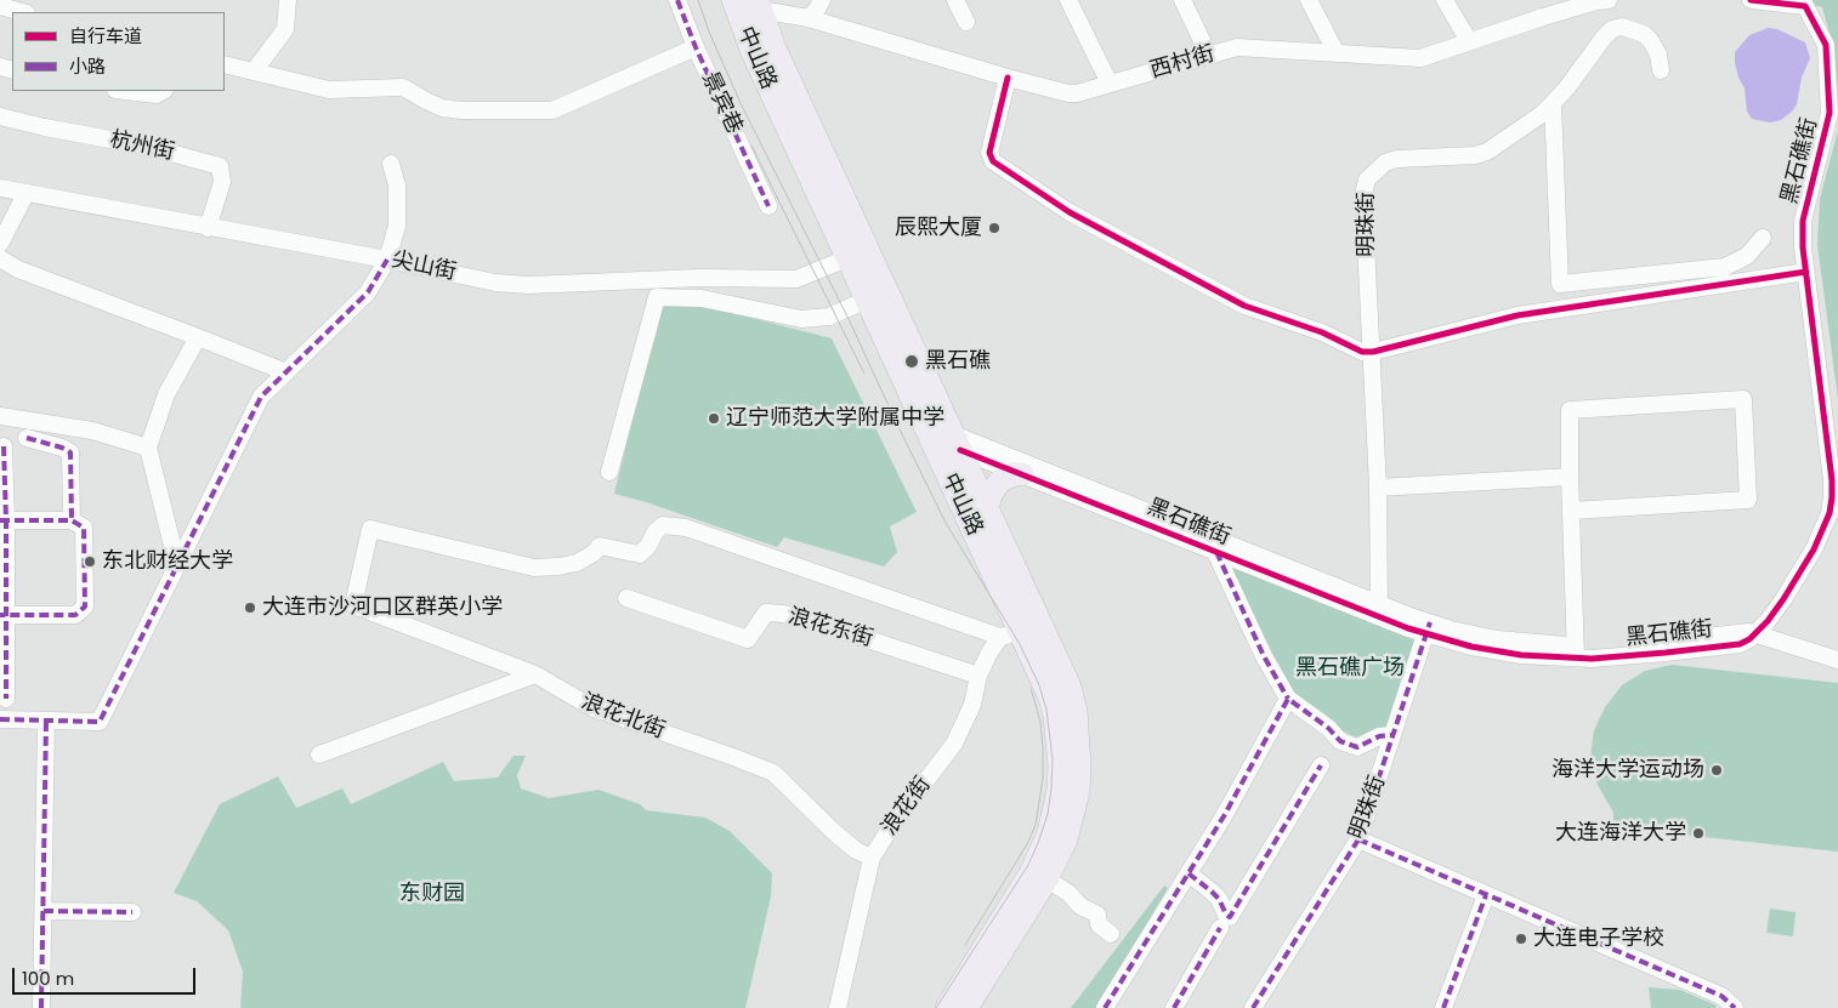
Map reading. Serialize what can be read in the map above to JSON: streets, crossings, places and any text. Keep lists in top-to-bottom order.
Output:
{
  "streets": {
    "highway": ["中山路"],
    "street": [
      "西村街",
      "景宾巷",
      "杭州街",
      "黑石礁街",
      "明珠街",
      "尖山街",
      "浪花东街",
      "浪花北街",
      "浪花街"
    ]
  },
  "crossings": [
    ["中山路", "西村街"],
    ["中山路", "黑石礁街"],
    ["中山路", "尖山街"],
    ["中山路", "浪花北街"],
    ["中山路", "浪花街"],
    ["杭州街", "尖山街"],
    ["黑石礁街", "明珠街"],
    ["浪花东街", "浪花街"],
    ["浪花北街", "浪花街"]
  ],
  "parks": ["黑石礁广场", "东财园"],
  "places": [
    "辰熙大厦",
    "黑石礁",
    "辽宁师范大学附属中学",
    "东北财经大学",
    "大连市沙河口区群英小学",
    "海洋大学运动场",
    "大连海洋大学",
    "大连电子学校"
  ],
  "legend": ["自行车道", "小路"],
  "scale_bar": "100 m"
}
